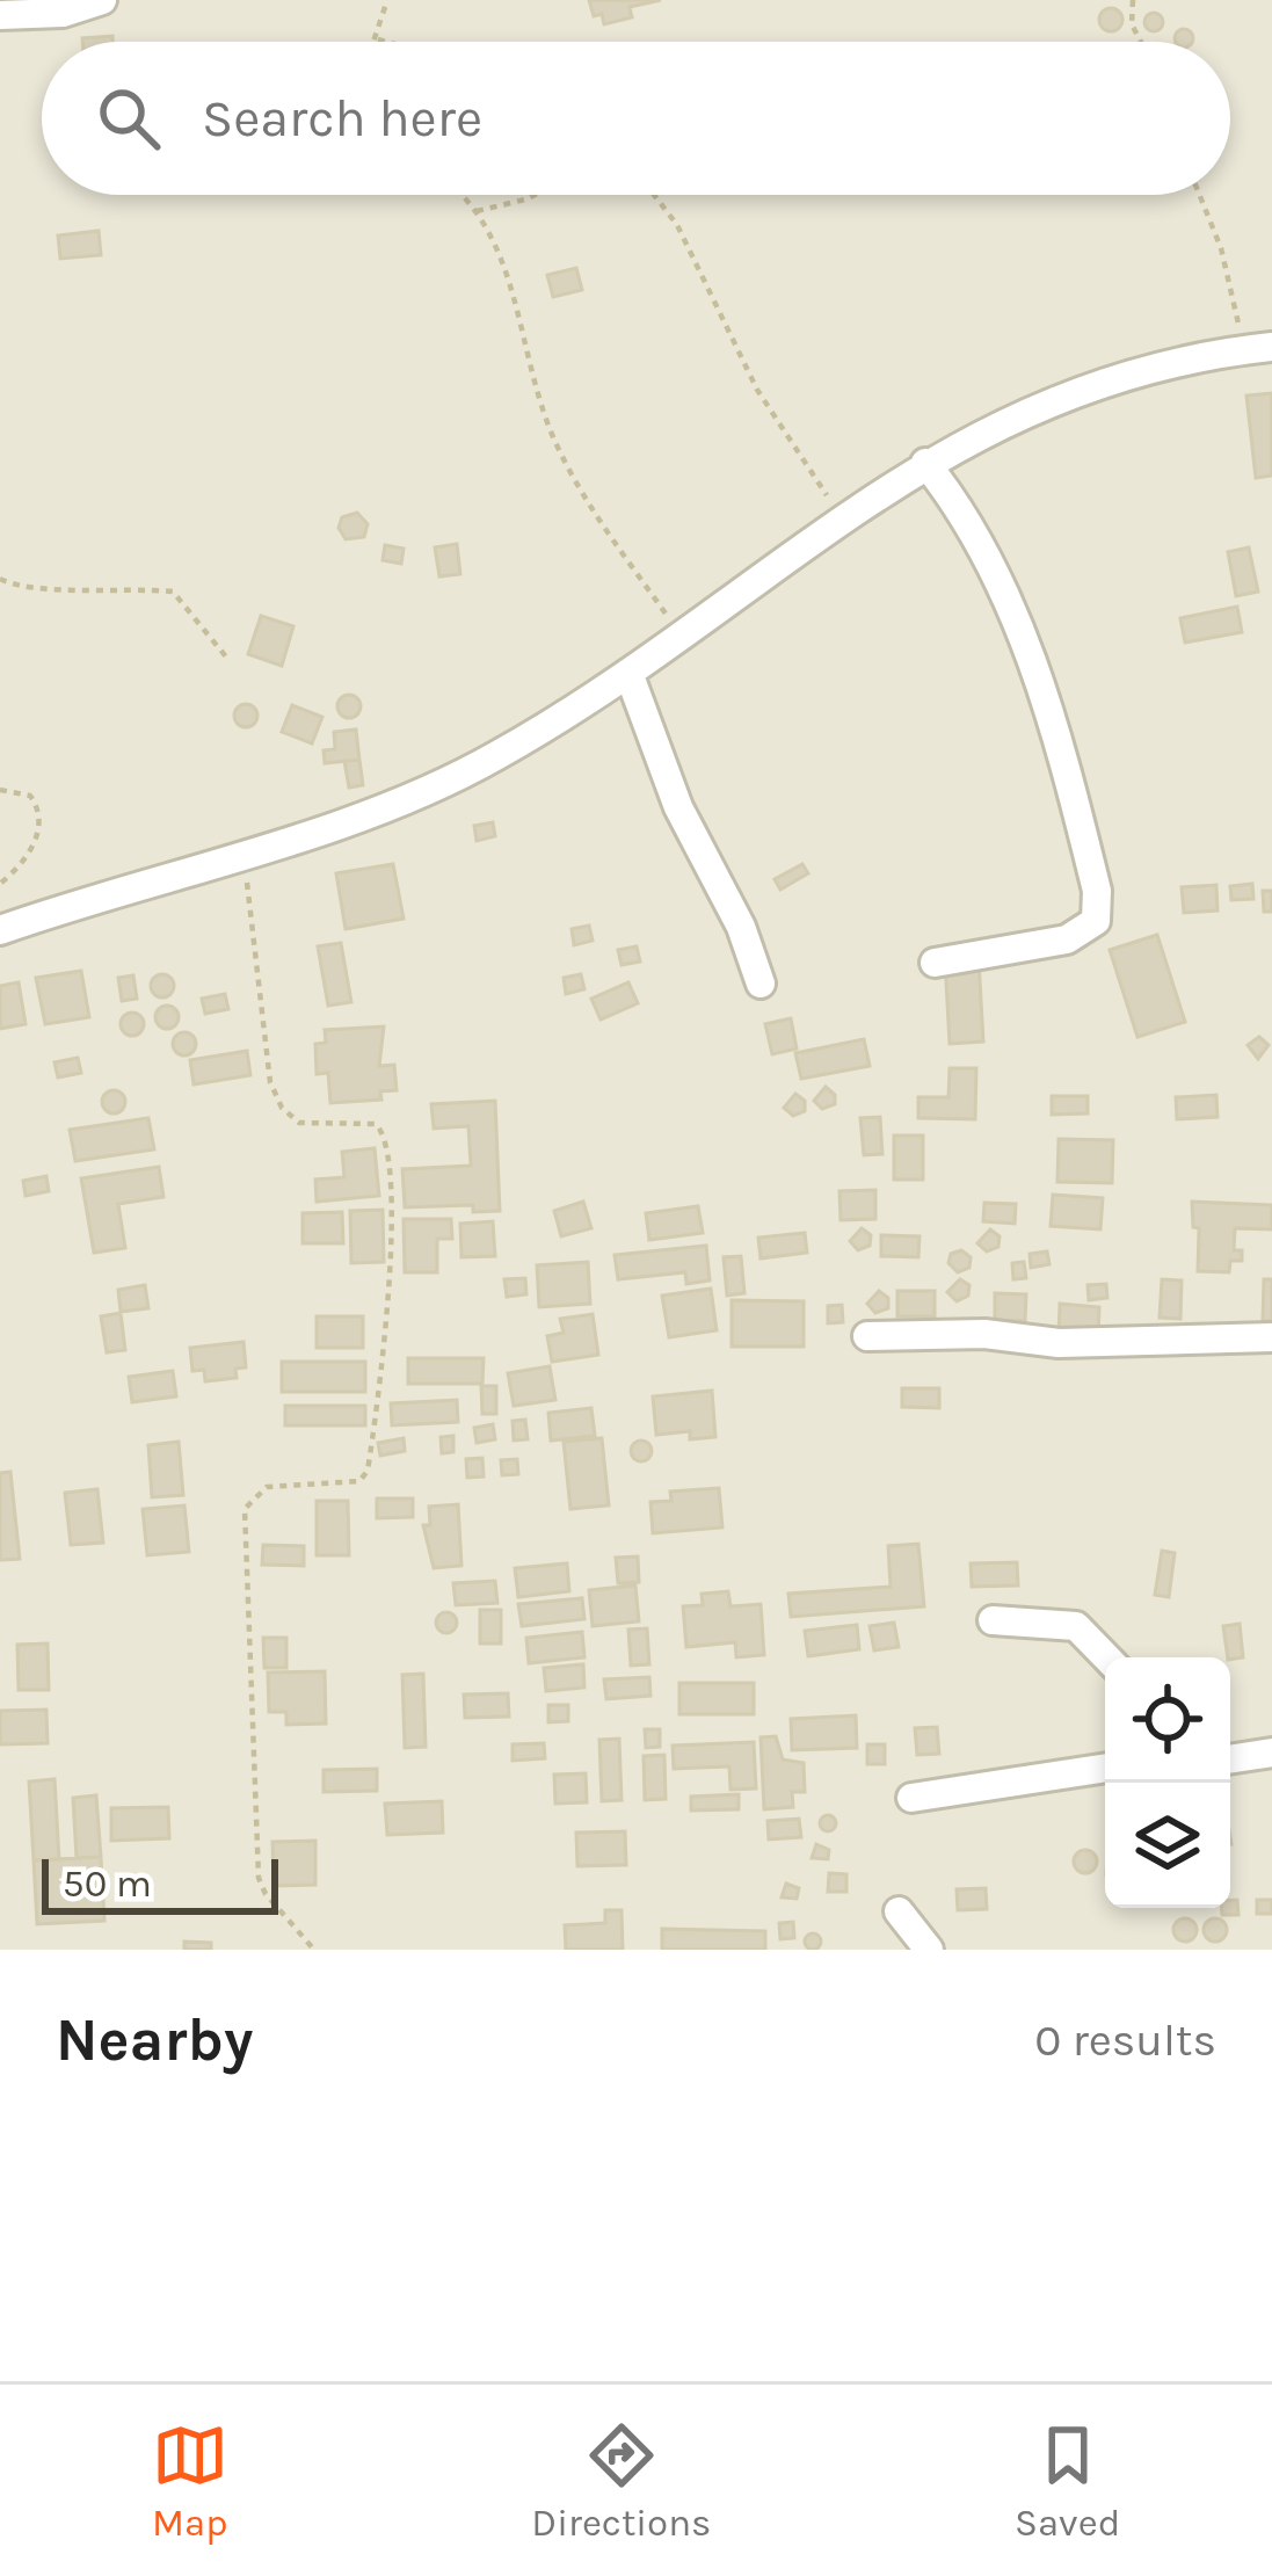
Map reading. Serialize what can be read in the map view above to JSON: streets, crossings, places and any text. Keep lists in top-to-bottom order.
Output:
{
  "scale_bar": "50 m",
  "page": {
    "search": "Search here",
    "scale": "50 m",
    "heading": ["Nearby", "0 results"],
    "nav": ["Map", "Directions", "Saved"]
  }
}
